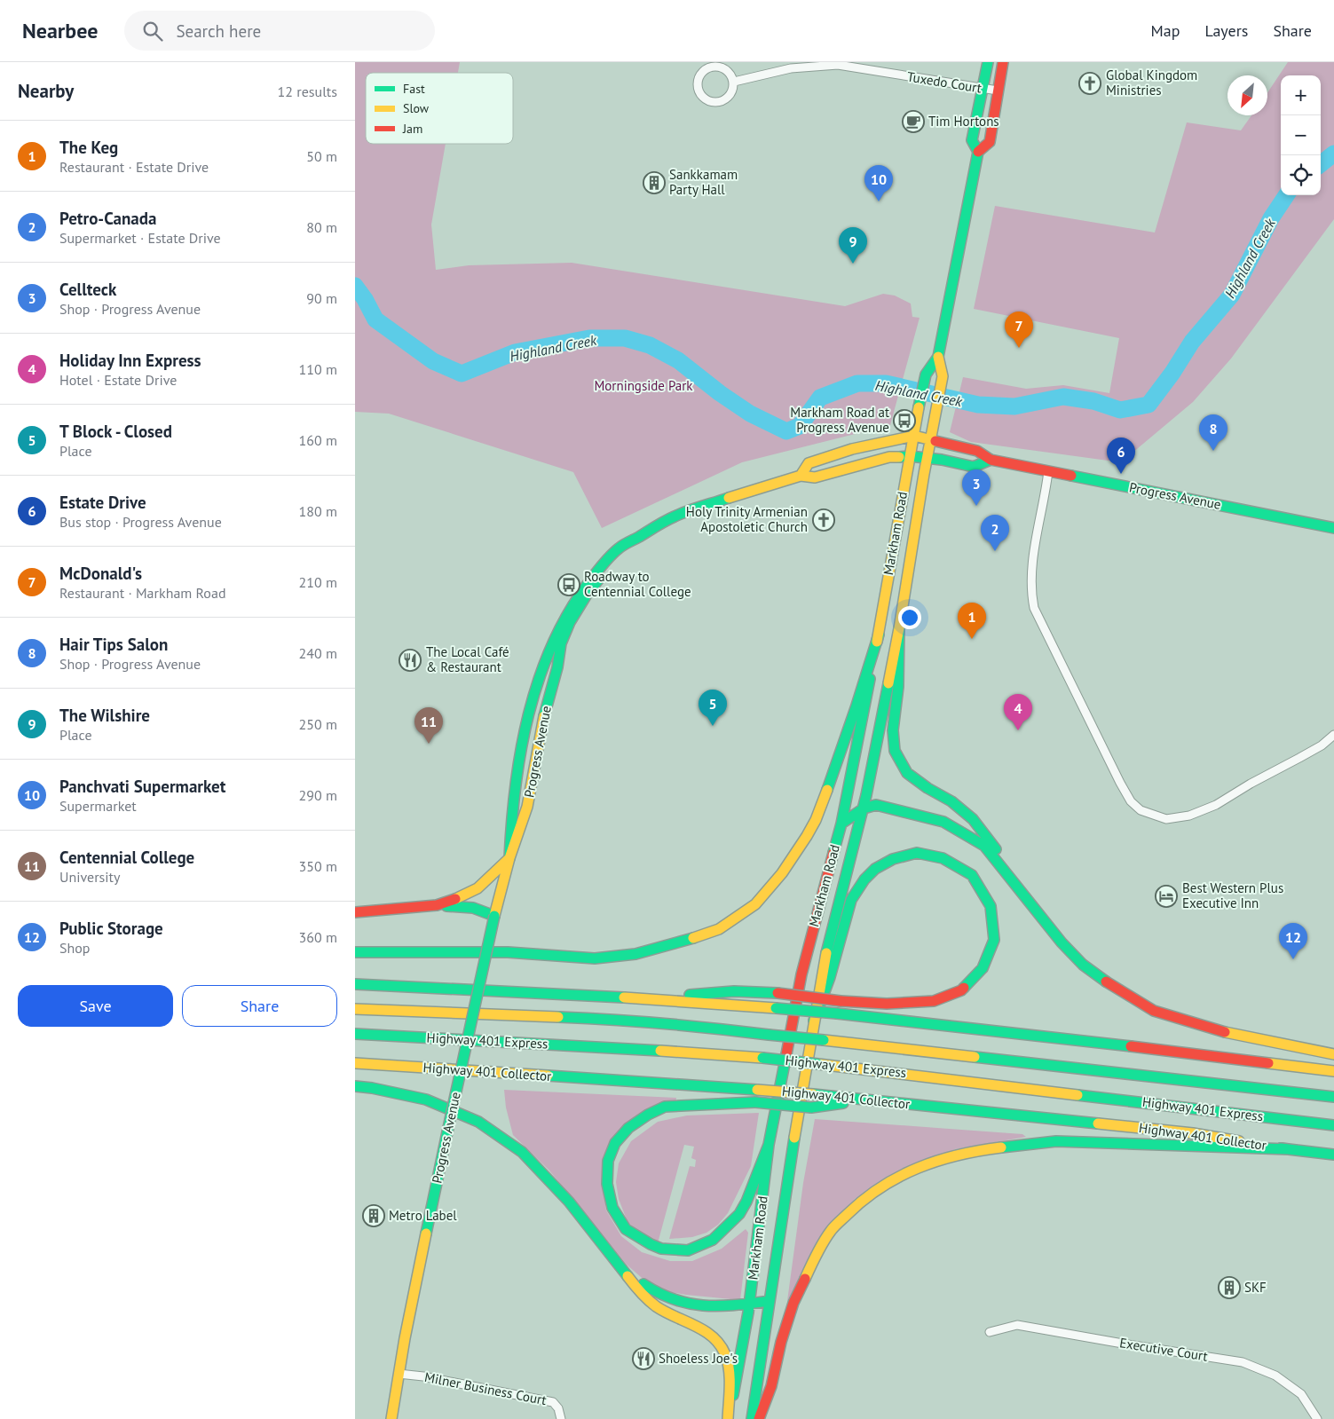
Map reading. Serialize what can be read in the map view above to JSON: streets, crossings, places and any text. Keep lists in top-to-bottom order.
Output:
{
  "streets": {
    "main road": [
      "Progress Avenue",
      "Markham Road",
      "Highway 401 Express",
      "Highway 401 Collector"
    ],
    "street": ["Tuxedo Court", "Executive Court", "Milner Business Court"]
  },
  "crossings": [
    ["Tuxedo Court", "Markham Road"],
    ["Progress Avenue", "Markham Road"],
    ["Progress Avenue", "Milner Business Court"]
  ],
  "water": ["Highland Creek"],
  "parks": ["Morningside Park"],
  "places": {
    "church": ["Global Kingdom Ministries", "Holy Trinity Armenian Apostoletic Church"],
    "cafe": ["Tim Hortons"],
    "building": ["Sankkamam Party Hall", "Metro Label", "SKF"],
    "bus stop": ["Markham Road at Progress Avenue", "Roadway to Centennial College"],
    "restaurant": ["The Local Café & Restaurant", "Shoeless Joe's"],
    "hotel": ["Best Western Plus Executive Inn"]
  },
  "legend": ["Fast", "Slow", "Jam"],
  "north": "bottom left",
  "page": {
    "header": "Nearbee",
    "search": "Search here",
    "nav": ["Map", "Layers", "Share"],
    "heading": ["Nearby", "12 results"],
    "map_buttons": ["+", "−"],
    "list": [
      {
        "mark": "1",
        "name": "The Keg",
        "note": "Restaurant · Estate Drive",
        "value": "50 m"
      },
      {
        "mark": "2",
        "name": "Petro-Canada",
        "note": "Supermarket · Estate Drive",
        "value": "80 m"
      },
      {
        "mark": "3",
        "name": "Cellteck",
        "note": "Shop · Progress Avenue",
        "value": "90 m"
      },
      {
        "mark": "4",
        "name": "Holiday Inn Express",
        "note": "Hotel · Estate Drive",
        "value": "110 m"
      },
      {
        "mark": "5",
        "name": "T Block - Closed",
        "note": "Place",
        "value": "160 m"
      },
      {
        "mark": "6",
        "name": "Estate Drive",
        "note": "Bus stop · Progress Avenue",
        "value": "180 m"
      },
      {
        "mark": "7",
        "name": "McDonald's",
        "note": "Restaurant · Markham Road",
        "value": "210 m"
      },
      {
        "mark": "8",
        "name": "Hair Tips Salon",
        "note": "Shop · Progress Avenue",
        "value": "240 m"
      },
      {
        "mark": "9",
        "name": "The Wilshire",
        "note": "Place",
        "value": "250 m"
      },
      {
        "mark": "10",
        "name": "Panchvati Supermarket",
        "note": "Supermarket",
        "value": "290 m"
      },
      {
        "mark": "11",
        "name": "Centennial College",
        "note": "University",
        "value": "350 m"
      },
      {
        "mark": "12",
        "name": "Public Storage",
        "note": "Shop",
        "value": "360 m"
      }
    ],
    "pins": [
      "10",
      "9",
      "7",
      "8",
      "6",
      "3",
      "2",
      "1",
      "5",
      "4",
      "11",
      "12"
    ],
    "buttons": ["Save", "Share"]
  }
}
